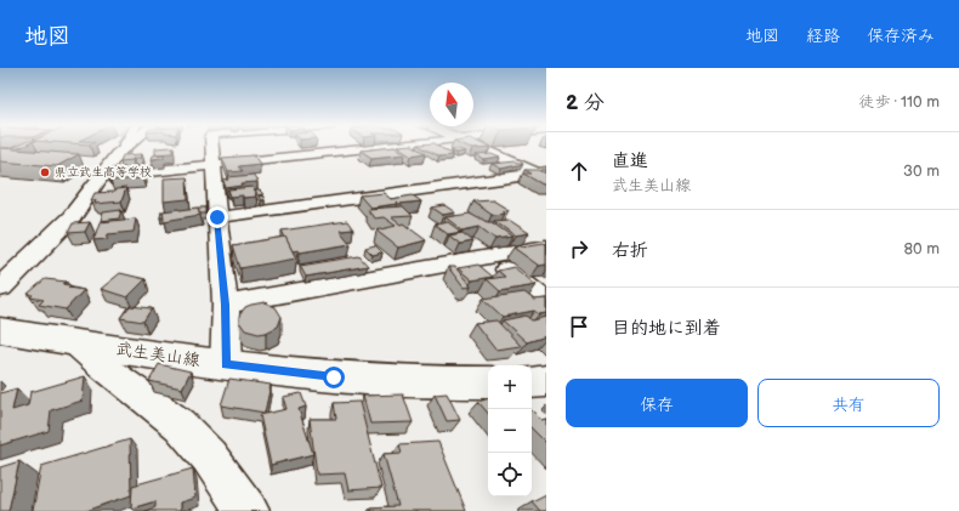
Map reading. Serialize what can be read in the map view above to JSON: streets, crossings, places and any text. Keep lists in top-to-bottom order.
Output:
{
  "streets": {
    "street": ["武生美山線"]
  },
  "places": ["県立武生高等学校"],
  "north": "top",
  "page": {
    "header": "地図",
    "nav": ["地図", "経路", "保存済み"],
    "heading": ["2 分", "徒歩 · 110 m"],
    "list": [
      ["直進", "武生美山線", "30 m"],
      ["右折", "80 m"],
      "目的地に到着"
    ],
    "buttons": ["保存", "共有"],
    "map_buttons": ["+", "−"]
  }
}
